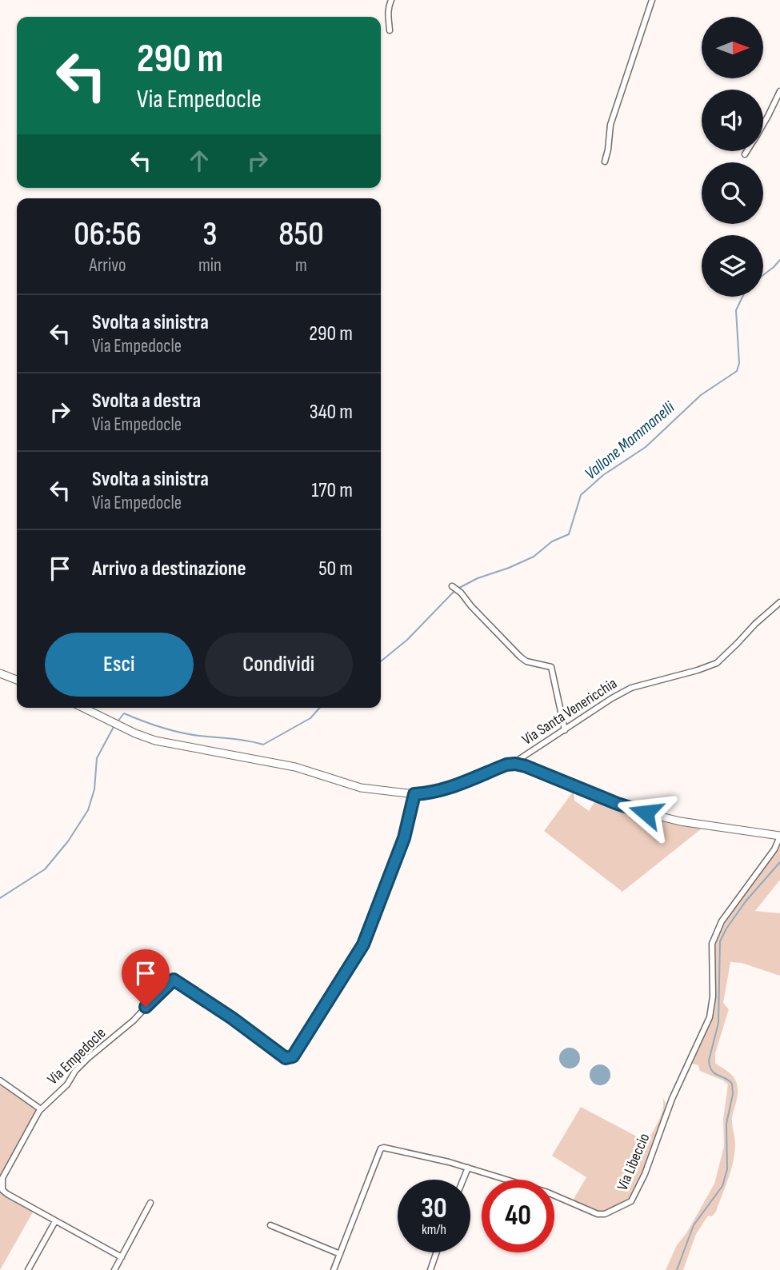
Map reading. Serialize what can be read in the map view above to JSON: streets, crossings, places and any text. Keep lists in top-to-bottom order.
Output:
{
  "streets": {
    "street": ["Via Santa Venericchia", "Via Empedocle", "Via Libeccio"]
  },
  "water": ["Vallone Mammanelli"],
  "north": "right",
  "page": {
    "turn": ["290 m", "Via Empedocle"],
    "eta": [
      "06:56",
      "Arrivo",
      "3",
      "min",
      "850",
      "m"
    ],
    "list": [
      {
        "name": "Svolta a sinistra",
        "note": "Via Empedocle",
        "value": "290 m"
      },
      {
        "name": "Svolta a destra",
        "note": "Via Empedocle",
        "value": "340 m"
      },
      {
        "name": "Svolta a sinistra",
        "note": "Via Empedocle",
        "value": "170 m"
      },
      {
        "name": "Arrivo a destinazione",
        "value": "50 m"
      }
    ],
    "buttons": ["Esci", "Condividi"],
    "speed": "30 km/h",
    "limit": "40"
  }
}
